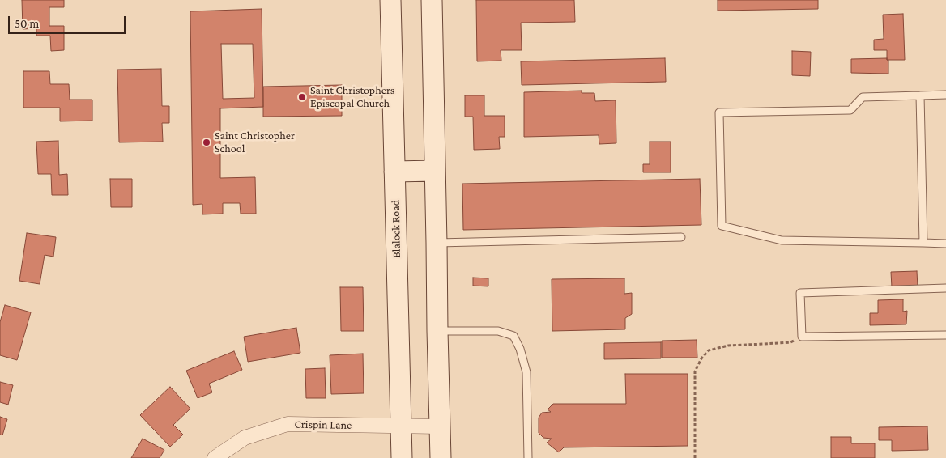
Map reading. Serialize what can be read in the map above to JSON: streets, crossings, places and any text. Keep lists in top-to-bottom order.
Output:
{
  "streets": {
    "main road": ["Blalock Road"],
    "street": ["Crispin Lane"]
  },
  "crossings": [
    ["Blalock Road", "Crispin Lane"]
  ],
  "places": ["Saint Christophers Episcopal Church", "Saint Christopher School"],
  "scale_bar": "50 m"
}
